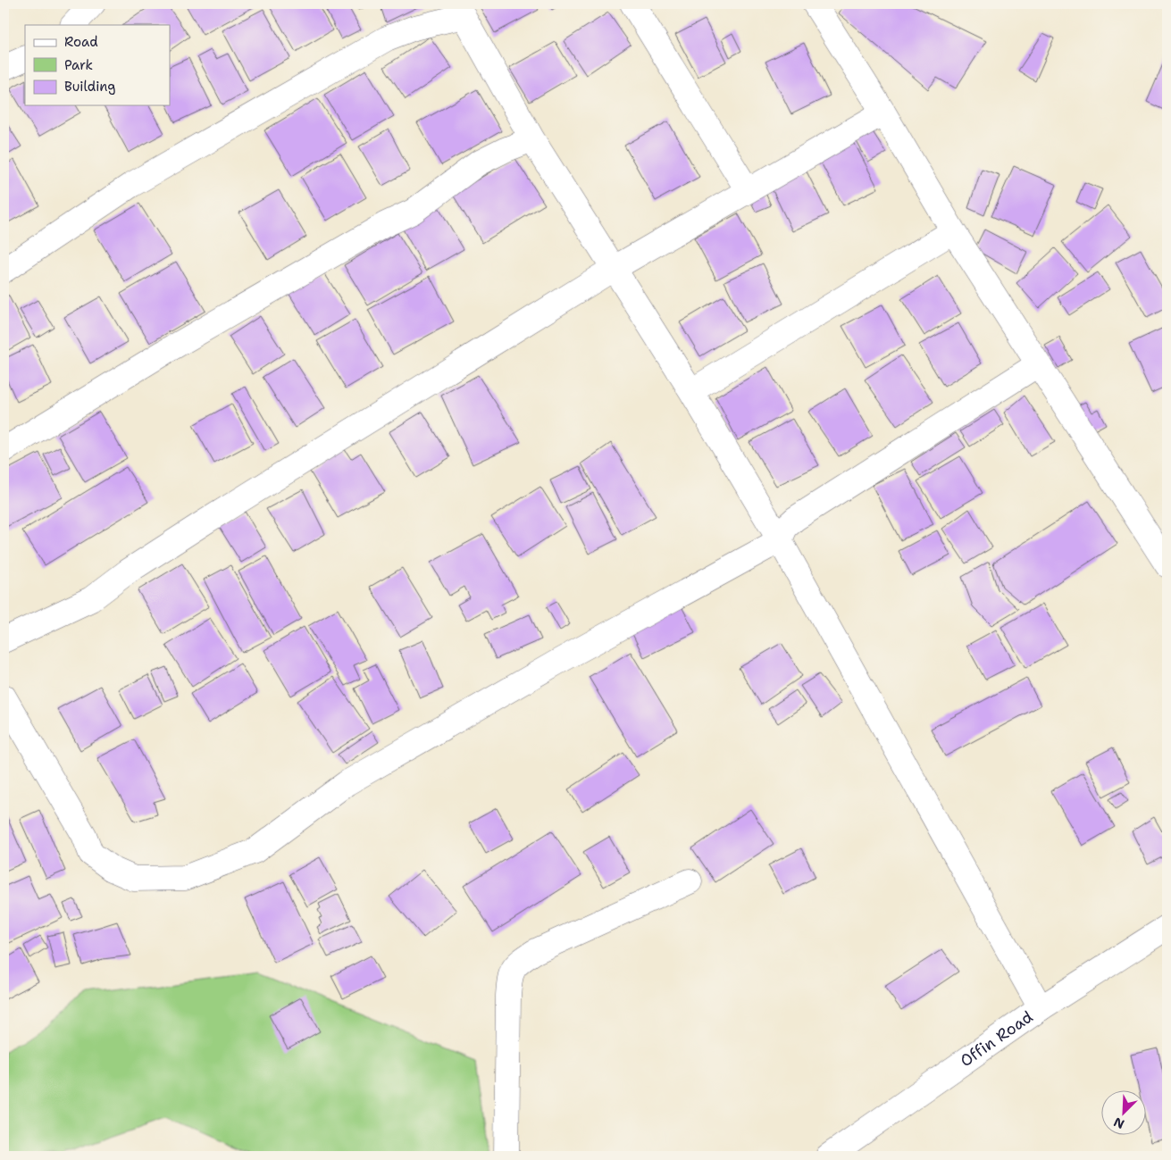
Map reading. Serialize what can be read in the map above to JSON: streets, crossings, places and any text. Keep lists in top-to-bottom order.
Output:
{
  "streets": {
    "street": ["Offin Road"]
  },
  "legend": ["Road", "Park", "Building"],
  "north": "bottom left"
}
